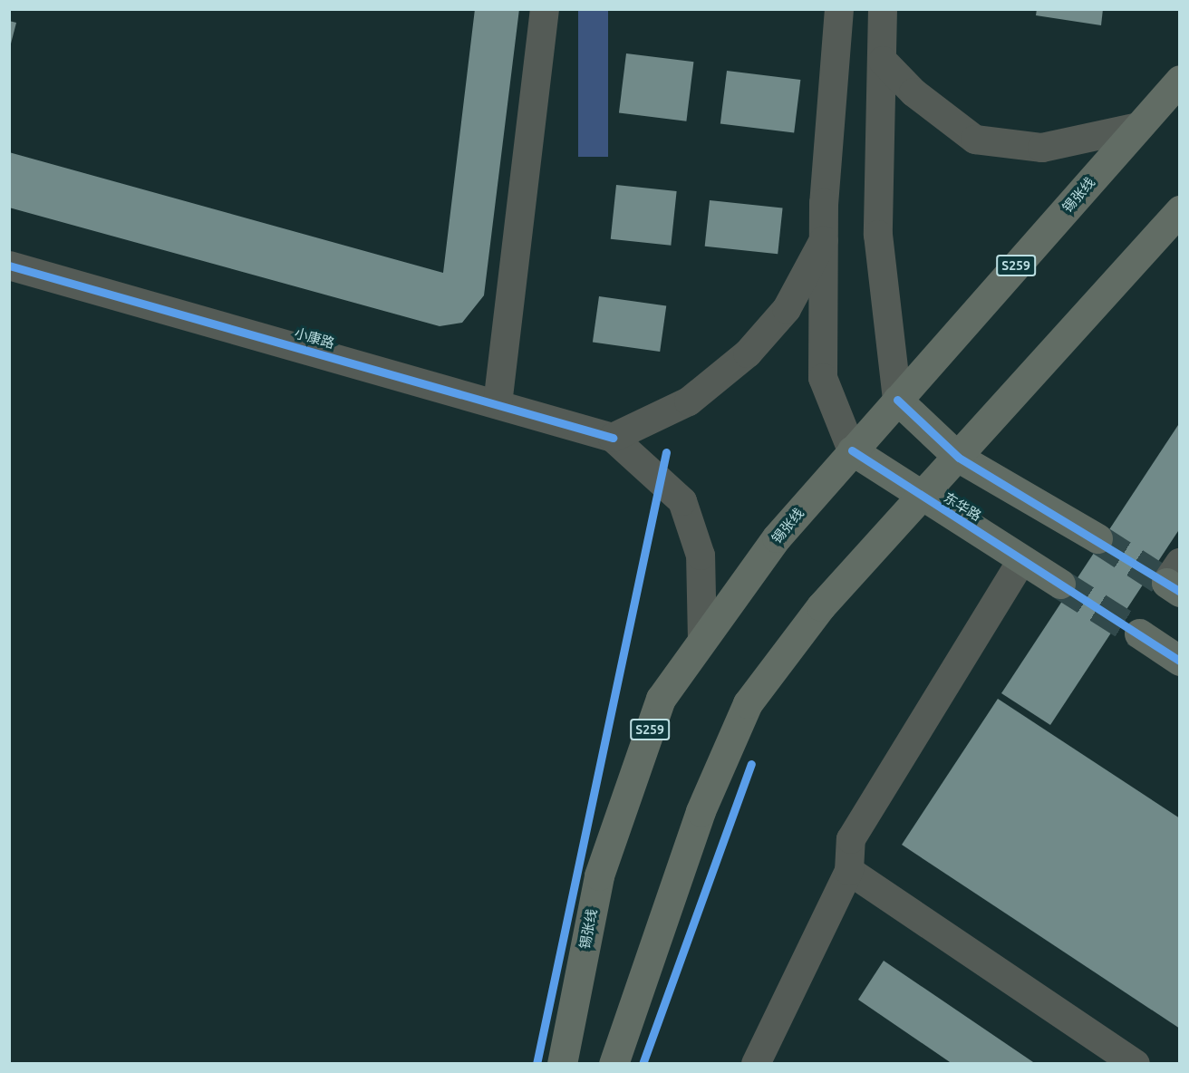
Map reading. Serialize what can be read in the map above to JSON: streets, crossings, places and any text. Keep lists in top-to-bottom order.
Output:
{
  "streets": {
    "main road": ["锡张线", "S259", "东华路"],
    "street": ["小康路"]
  },
  "crossings": [
    ["锡张线", "东华路"]
  ]
}
